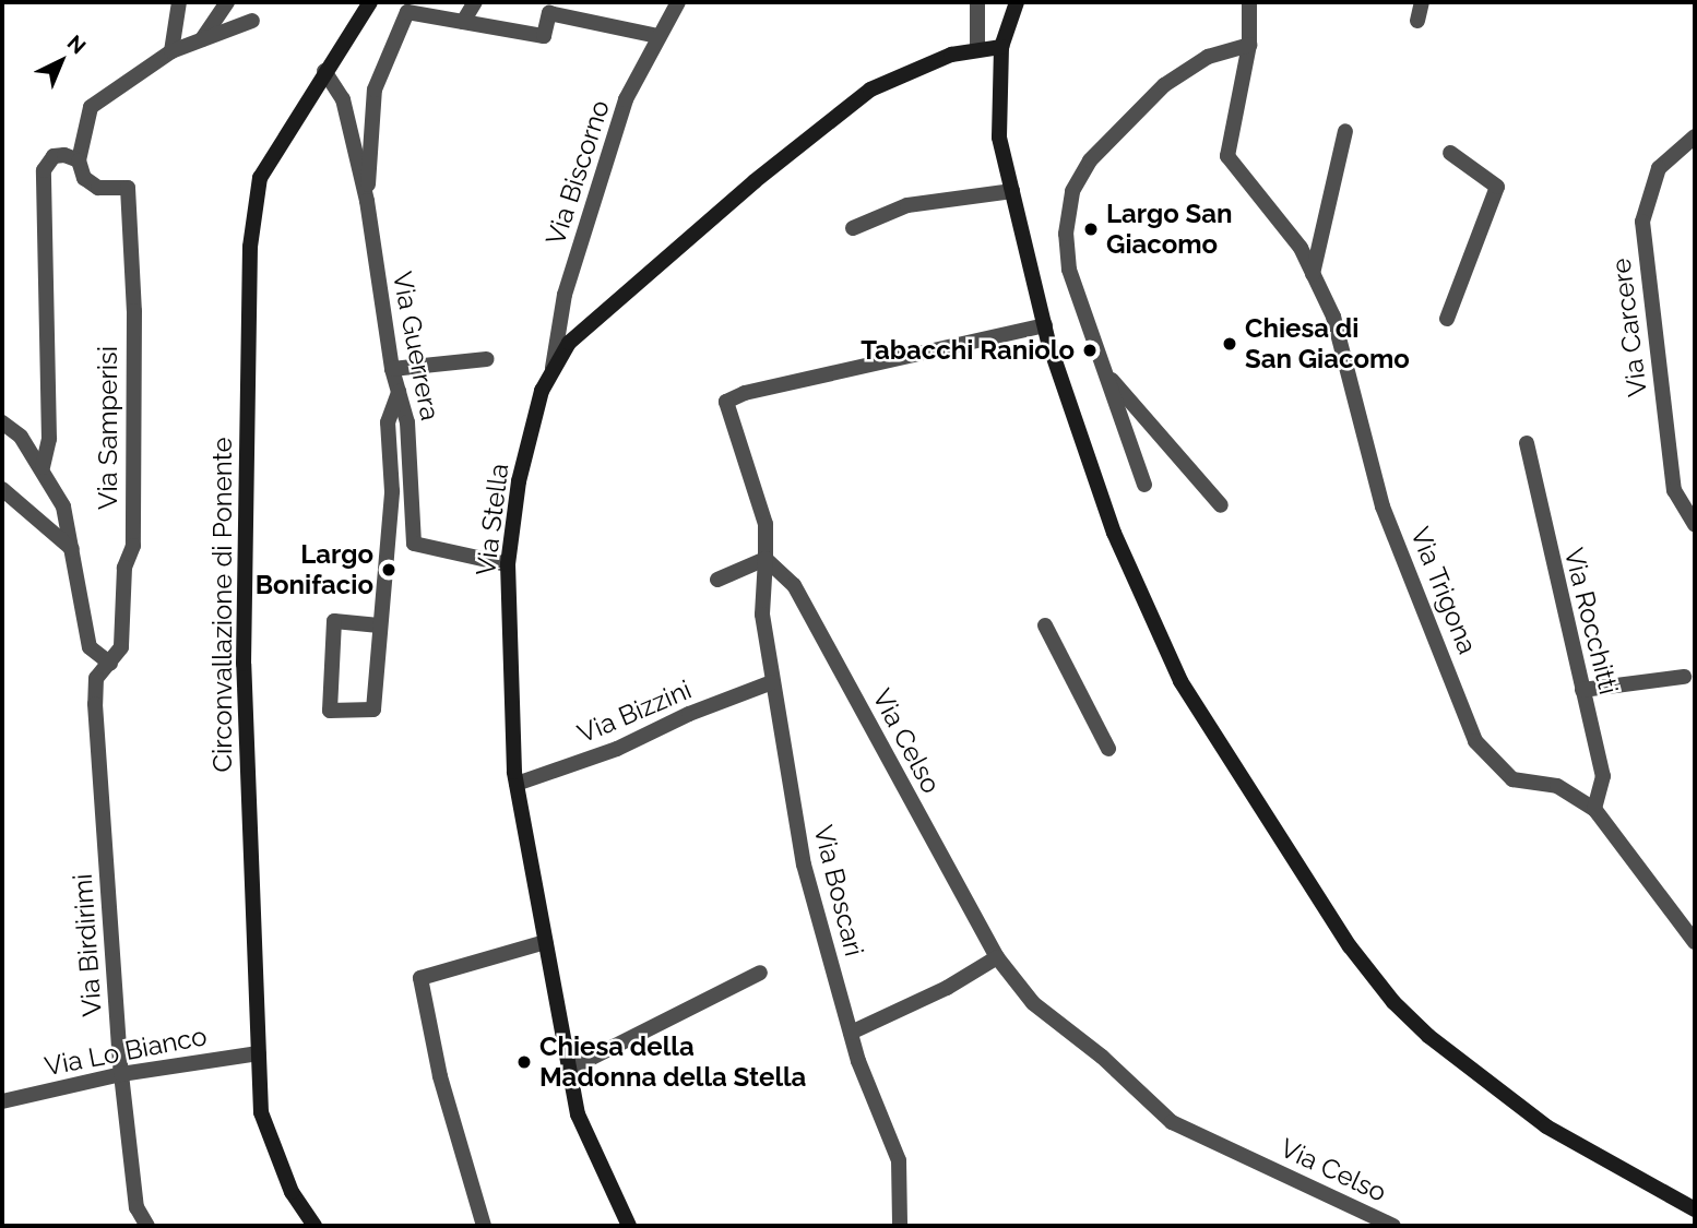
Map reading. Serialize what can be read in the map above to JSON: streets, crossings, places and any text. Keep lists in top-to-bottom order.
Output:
{
  "streets": {
    "street": [
      "Via Biscorno",
      "Via Carcere",
      "Via Guerrera",
      "Via Samperisi",
      "Via Stella",
      "Via Trigona",
      "Circonvallazione di Ponente",
      "Via Rocchitti",
      "Via Bizzini",
      "Via Celso",
      "Via Boscari",
      "Via Birdirimi",
      "Via Lo Bianco"
    ]
  },
  "crossings": [
    ["Via Biscorno", "Via Stella"],
    ["Via Guerrera", "Via Stella"],
    ["Via Guerrera", "Circonvallazione di Ponente"],
    ["Via Samperisi", "Via Birdirimi"],
    ["Via Stella", "Via Bizzini"],
    ["Via Trigona", "Via Rocchitti"],
    ["Circonvallazione di Ponente", "Via Lo Bianco"],
    ["Via Bizzini", "Via Boscari"],
    ["Via Celso", "Via Boscari"],
    ["Via Birdirimi", "Via Lo Bianco"]
  ],
  "places": [
    "Largo San Giacomo",
    "Chiesa di San Giacomo",
    "Tabacchi Raniolo",
    "Largo Bonifacio",
    "Chiesa della Madonna della Stella"
  ],
  "north": "top right"
}
